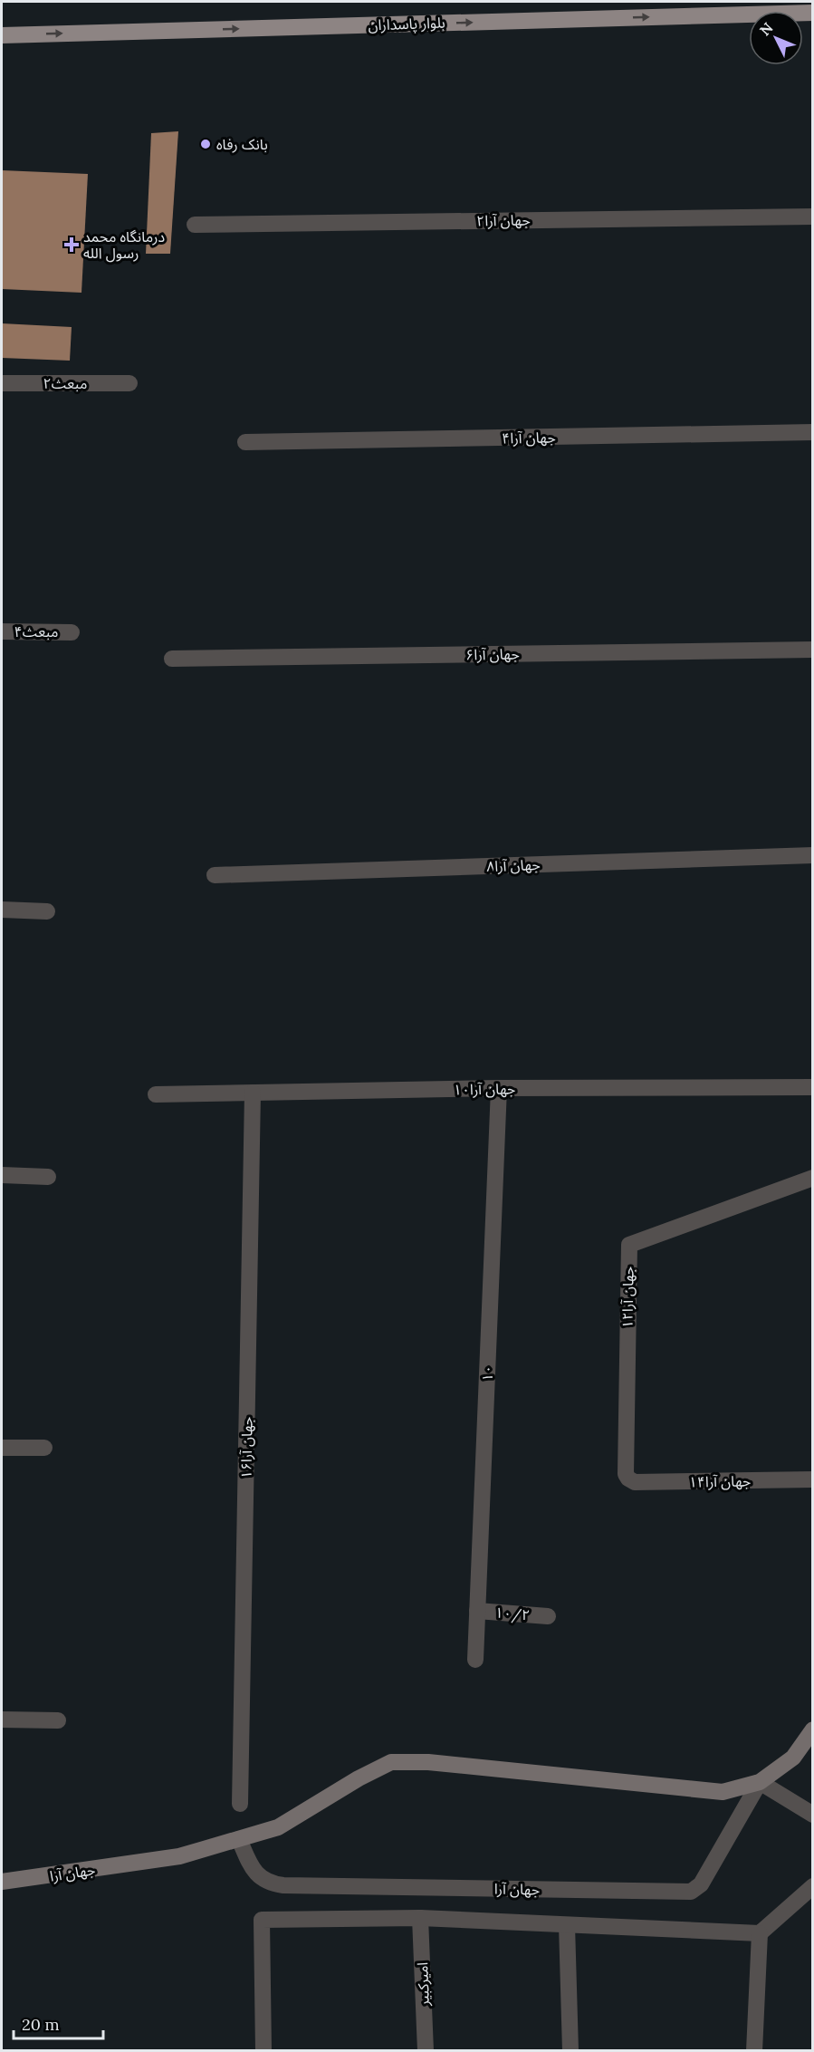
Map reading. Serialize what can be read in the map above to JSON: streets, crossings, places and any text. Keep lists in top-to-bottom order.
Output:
{
  "streets": {
    "main road": ["بلوار پاسداران"],
    "street": [
      "جهان آرا۲",
      "مبعث۲",
      "جهان آرا۴",
      "مبعث۴",
      "جهان آرا۶",
      "جهان آرا۸",
      "جهان آرا۱۰",
      "جهان آرا۱۲",
      "۱۰",
      "جهان آرا۱۶",
      "جهان آرا۱۴",
      "۱۰/۲",
      "جهان آرا",
      "امیرکبیر"
    ]
  },
  "crossings": [
    ["جهان آرا۱۰", "۱۰"],
    ["جهان آرا۱۰", "جهان آرا۱۶"],
    ["جهان آرا۱۲", "جهان آرا۱۴"],
    ["۱۰", "۱۰/۲"]
  ],
  "one_way": ["بلوار پاسداران"],
  "places": {
    "other": ["بانک رفاه"],
    "health": ["درمانگاه محمد رسول الله"]
  },
  "scale_bar": "20 m",
  "north": "top left"
}
